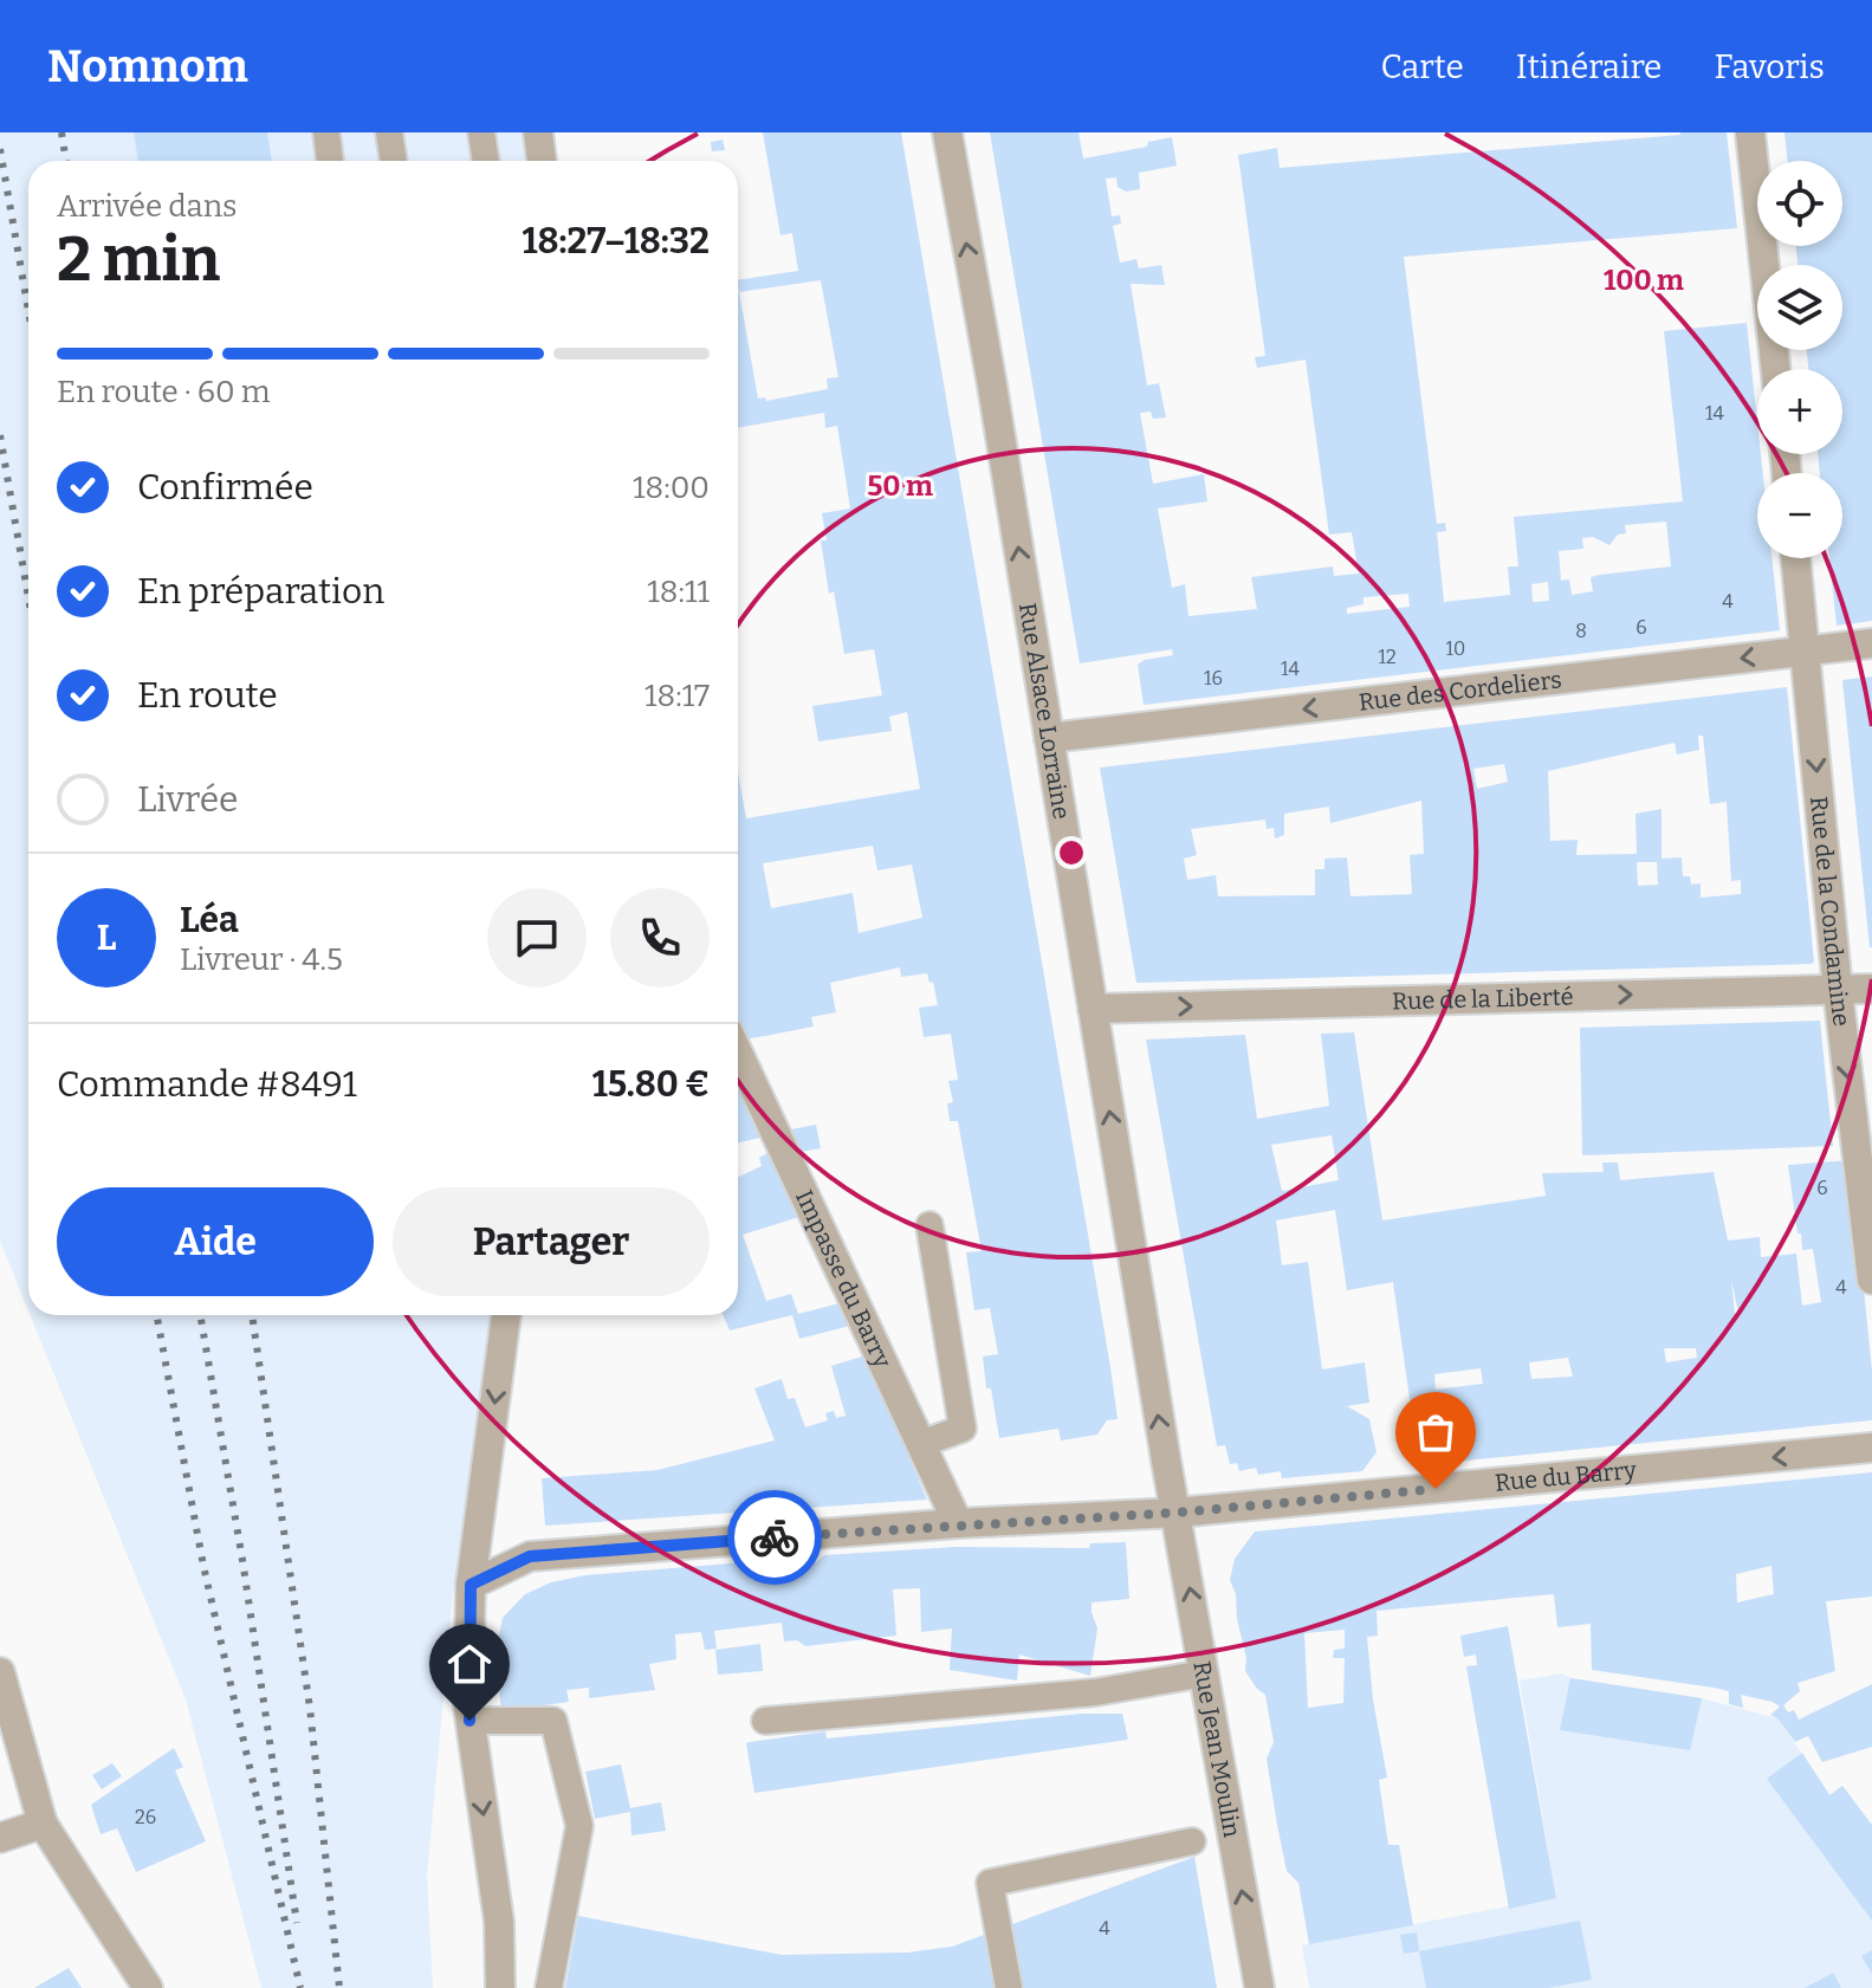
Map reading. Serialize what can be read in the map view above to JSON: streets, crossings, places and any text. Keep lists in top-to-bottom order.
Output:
{
  "streets": {
    "street": [
      "Rue des Cordeliers",
      "Rue Alsace Lorraine",
      "Rue de la Condamine",
      "Rue de la Liberté",
      "Impasse du Barry",
      "Rue du Barry",
      "Rue Jean Moulin"
    ]
  },
  "crossings": [
    ["Rue des Cordeliers", "Rue Alsace Lorraine"],
    ["Rue des Cordeliers", "Rue de la Condamine"],
    ["Rue Alsace Lorraine", "Rue de la Liberté"],
    ["Rue Alsace Lorraine", "Rue du Barry"],
    ["Rue Alsace Lorraine", "Rue Jean Moulin"],
    ["Rue de la Condamine", "Rue de la Liberté"],
    ["Impasse du Barry", "Rue du Barry"],
    ["Rue du Barry", "Rue Jean Moulin"]
  ],
  "one_way": [
    "Rue des Cordeliers",
    "Rue Alsace Lorraine",
    "Rue de la Condamine",
    "Rue de la Liberté",
    "Rue du Barry",
    "Rue Jean Moulin"
  ],
  "house_numbers": [
    "14",
    "4",
    "6",
    "8",
    "10",
    "12",
    "14",
    "16",
    "6",
    "4",
    "26",
    "4"
  ],
  "page": {
    "header": "Nomnom",
    "nav": ["Carte", "Itinéraire", "Favoris"],
    "map_buttons": ["+", "−"],
    "heading": ["2 min", "Arrivée dans", "18:27–18:32"],
    "panel": [
      "Léa",
      "Livreur · 4.5",
      "Commande #8491",
      "15.80 €"
    ],
    "bar": "En route · 60 m",
    "list": [
      ["Confirmée", "18:00"],
      ["En préparation", "18:11"],
      ["En route", "18:17"],
      "Livrée"
    ],
    "round": "L",
    "buttons": ["Aide", "Partager"]
  },
  "rings": ["100 m", "50 m"]
}
